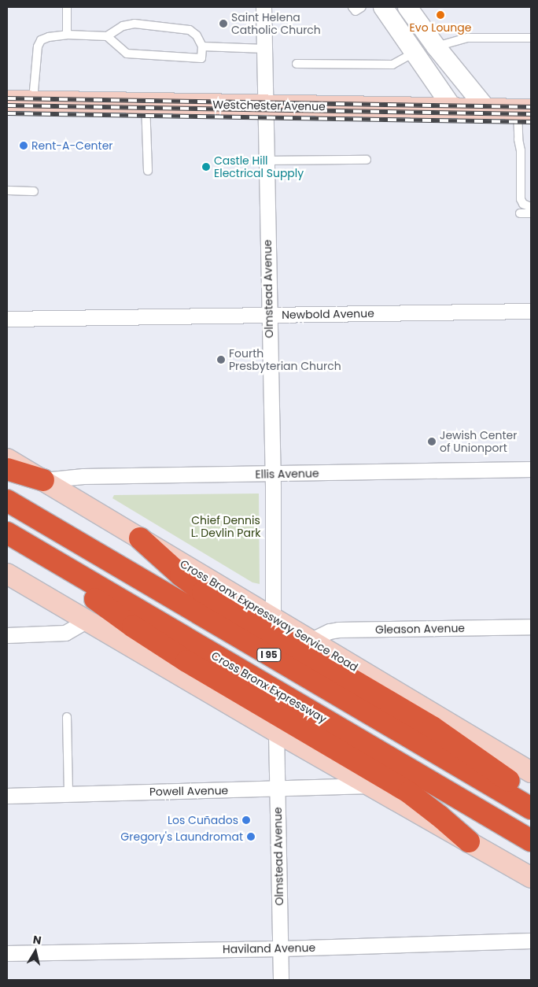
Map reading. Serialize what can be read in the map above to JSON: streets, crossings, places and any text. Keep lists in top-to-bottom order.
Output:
{
  "streets": {
    "highway": ["I 95", "Cross Bronx Expressway"],
    "main road": ["Westchester Avenue", "Cross Bronx Expressway Service Road"],
    "street": [
      "Olmstead Avenue",
      "Newbold Avenue",
      "Ellis Avenue",
      "Gleason Avenue",
      "Powell Avenue",
      "Haviland Avenue"
    ]
  },
  "crossings": [
    ["Westchester Avenue", "Olmstead Avenue"],
    ["Olmstead Avenue", "Newbold Avenue"],
    ["Olmstead Avenue", "Ellis Avenue"],
    ["Olmstead Avenue", "Cross Bronx Expressway Service Road"],
    ["Olmstead Avenue", "Powell Avenue"],
    ["Olmstead Avenue", "Haviland Avenue"],
    ["Ellis Avenue", "Cross Bronx Expressway Service Road"],
    ["Cross Bronx Expressway Service Road", "Gleason Avenue"]
  ],
  "parks": ["Chief Dennis L. Devlin Park"],
  "places": [
    "Evo Lounge",
    "Saint Helena Catholic Church",
    "Rent-A-Center",
    "Castle Hill Electrical Supply",
    "Fourth Presbyterian Church",
    "Jewish Center of Unionport",
    "Los Cuñados",
    "Gregory's Laundromat"
  ],
  "north": "top"
}
